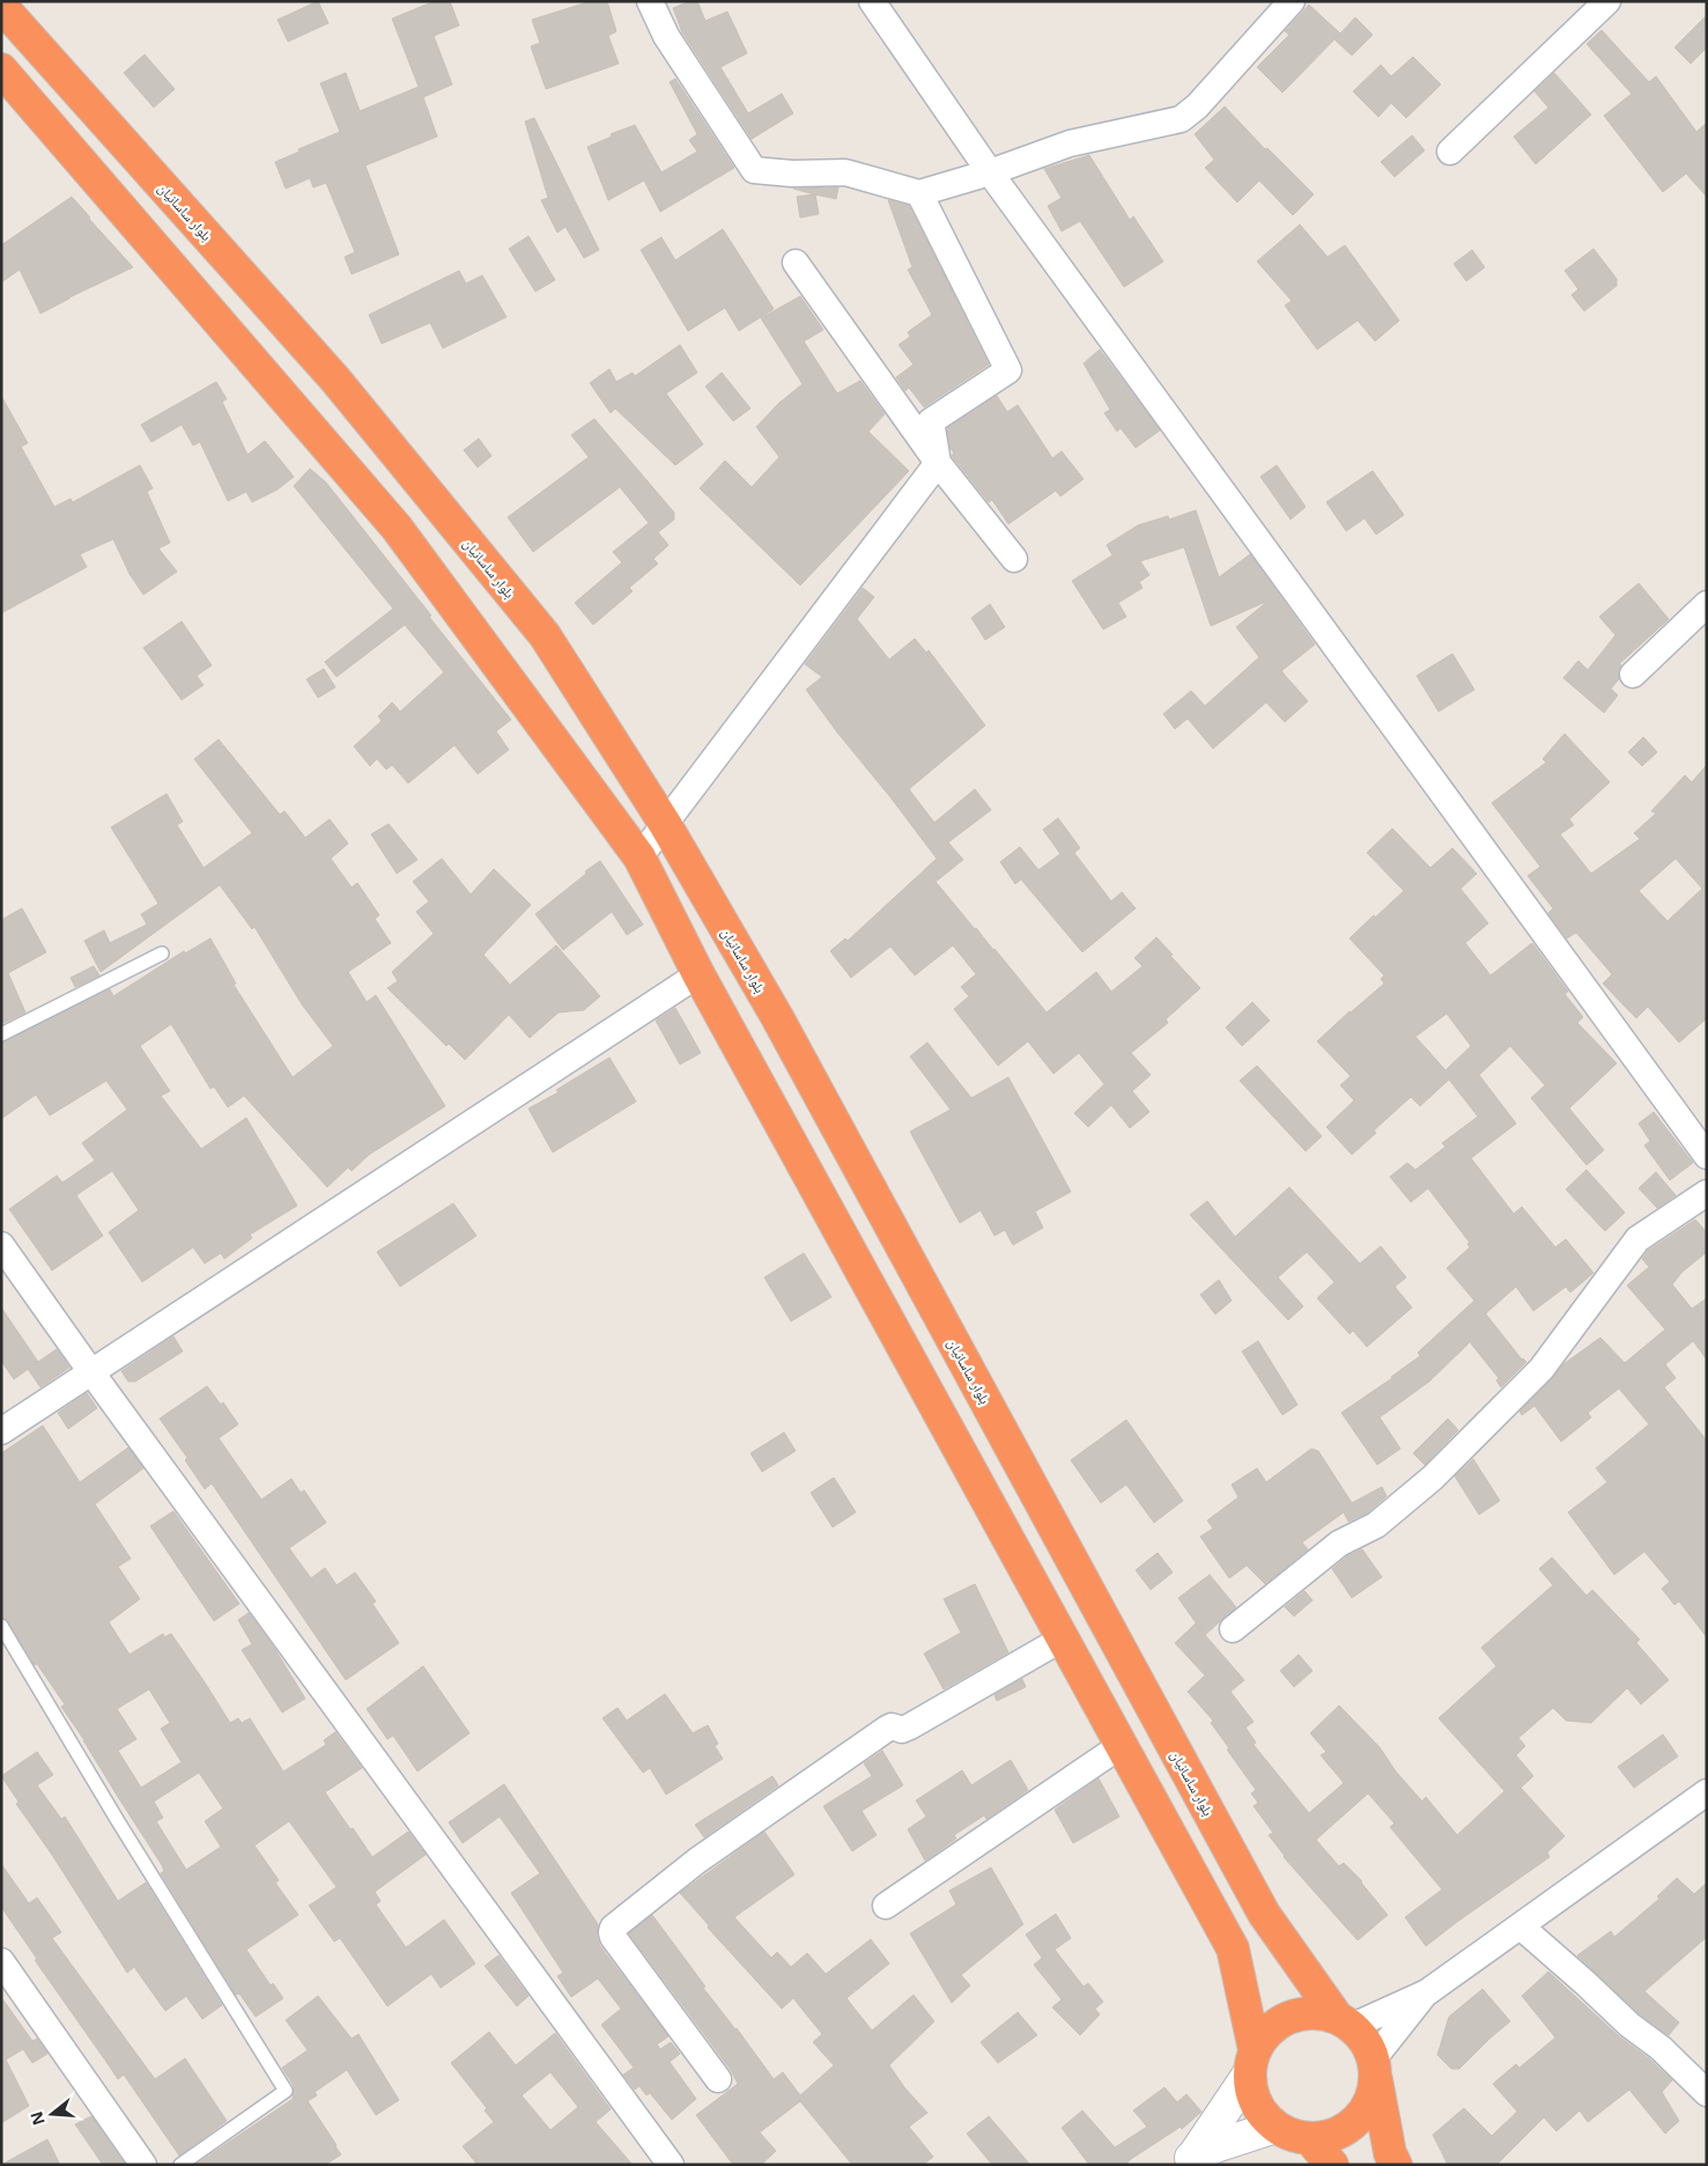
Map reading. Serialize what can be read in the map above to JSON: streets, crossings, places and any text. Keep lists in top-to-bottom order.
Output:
{
  "streets": {
    "highway": ["بلوار ساسانیان"]
  },
  "north": "left"
}
